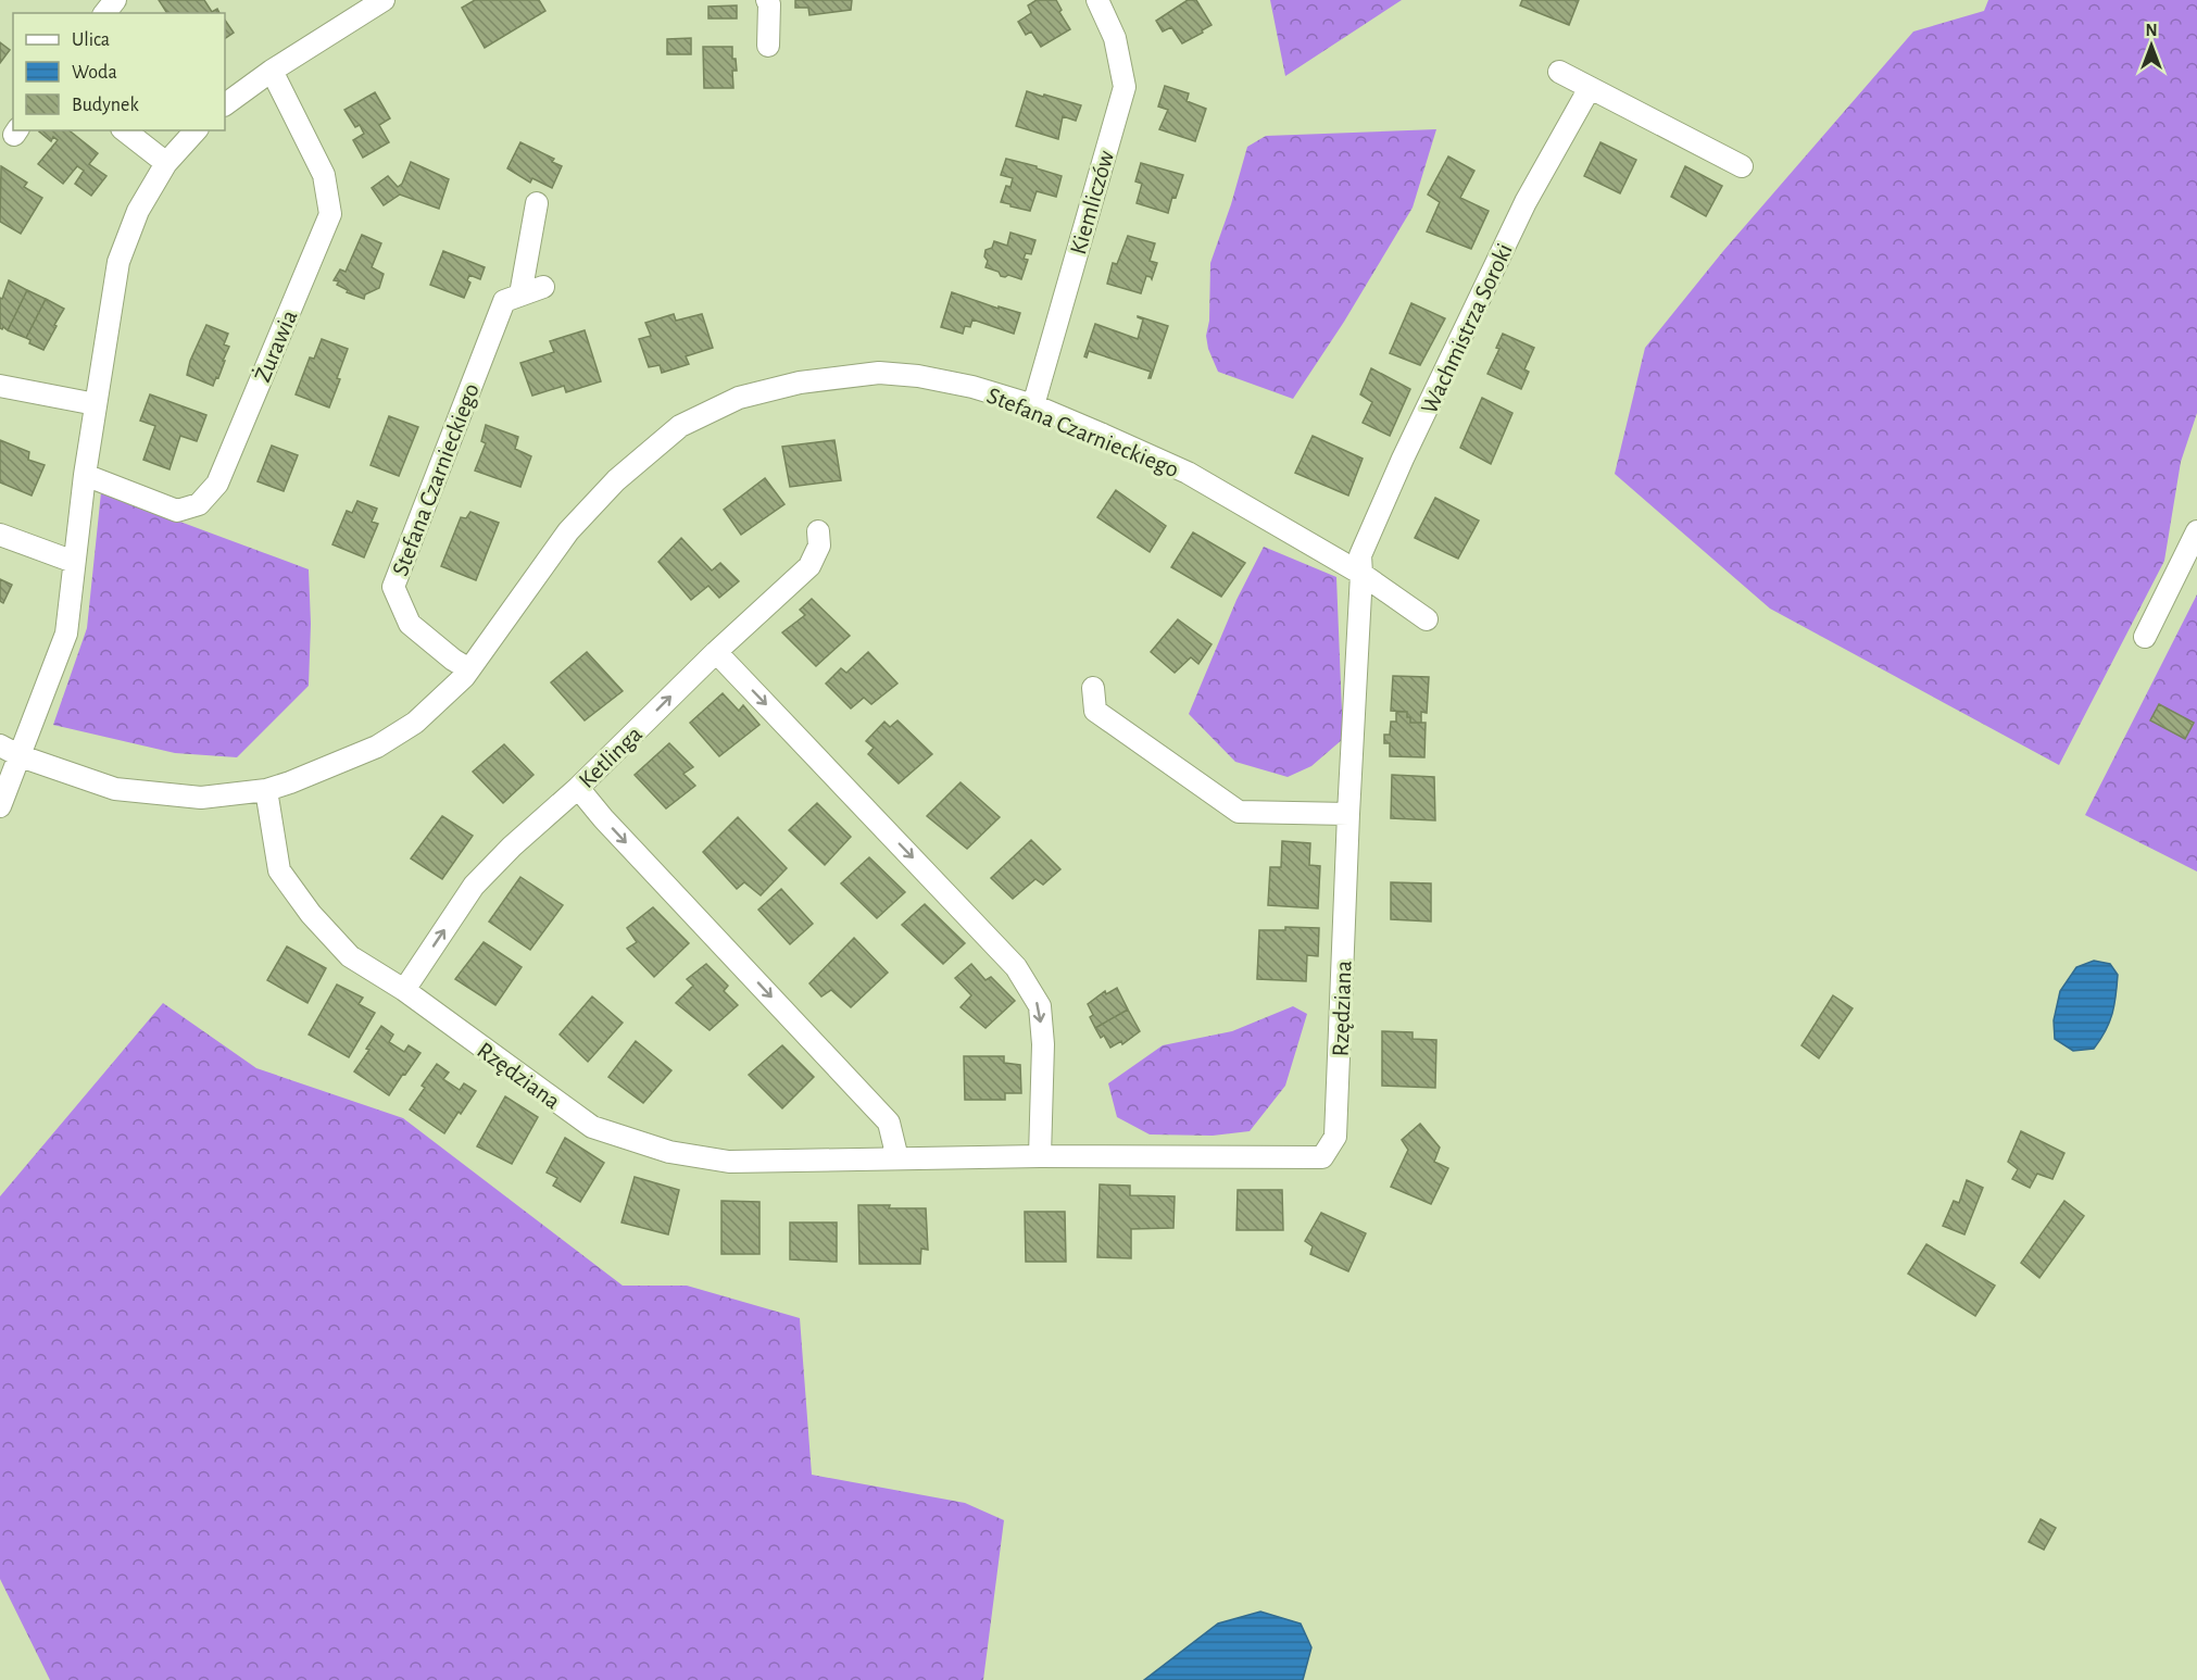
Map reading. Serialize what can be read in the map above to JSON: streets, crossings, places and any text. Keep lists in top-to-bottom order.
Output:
{
  "streets": {
    "street": [
      "Kiemliczów",
      "Wachmistrza Soroki",
      "Żurawia",
      "Stefana Czarnieckiego",
      "Ketlinga",
      "Rzędziana"
    ]
  },
  "crossings": [
    ["Kiemliczów", "Stefana Czarnieckiego"],
    ["Wachmistrza Soroki", "Stefana Czarnieckiego"],
    ["Wachmistrza Soroki", "Rzędziana"],
    ["Stefana Czarnieckiego", "Rzędziana"],
    ["Ketlinga", "Rzędziana"]
  ],
  "one_way": ["Ketlinga"],
  "legend": ["Ulica", "Woda", "Budynek"],
  "north": "top"
}
